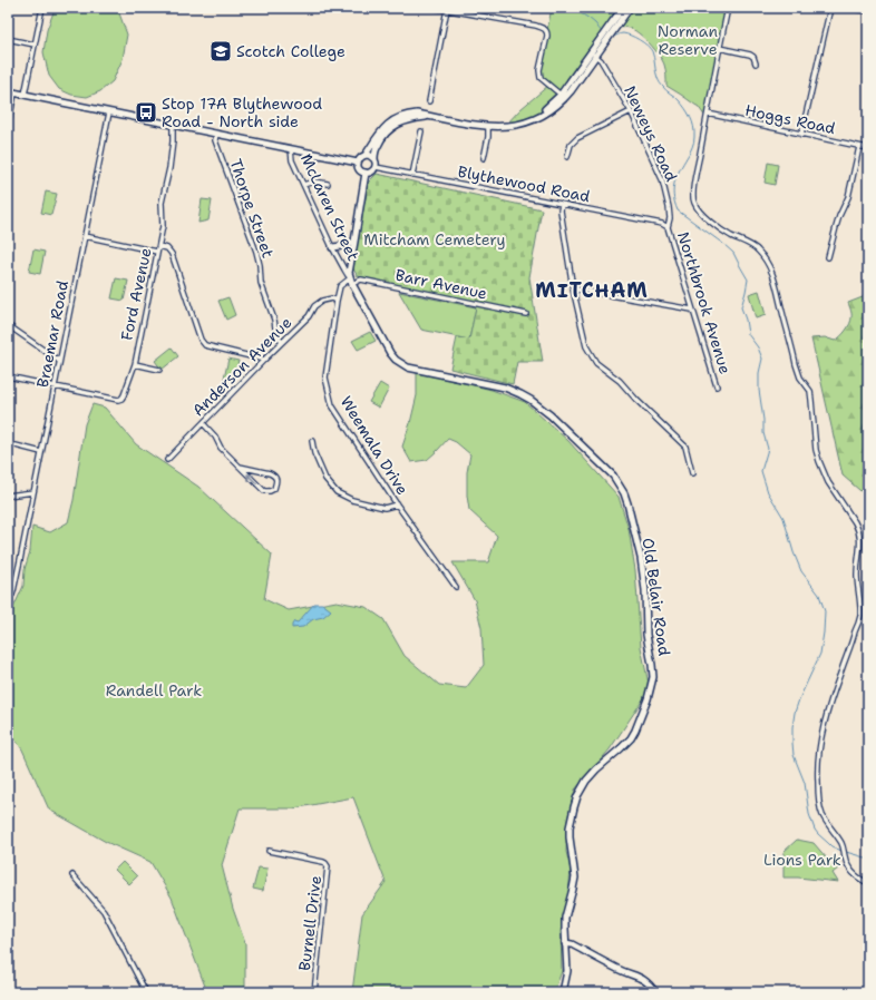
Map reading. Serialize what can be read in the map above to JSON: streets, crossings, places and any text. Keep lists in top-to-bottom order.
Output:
{
  "streets": {
    "main road": ["Old Belair Road"],
    "street": [
      "Hoggs Road",
      "Neweys Road",
      "Blythewood Road",
      "McLaren Street",
      "Thorpe Street",
      "Barr Avenue",
      "Ford Avenue",
      "Northbrook Avenue",
      "Braemar Road",
      "Anderson Avenue",
      "Weemala Drive",
      "Burnell Drive"
    ]
  },
  "crossings": [
    ["Neweys Road", "Blythewood Road"],
    ["Neweys Road", "Northbrook Avenue"],
    ["Blythewood Road", "Northbrook Avenue"],
    ["McLaren Street", "Barr Avenue"],
    ["McLaren Street", "Weemala Drive"],
    ["McLaren Street", "Old Belair Road"],
    ["Thorpe Street", "Anderson Avenue"],
    ["Barr Avenue", "Weemala Drive"],
    ["Barr Avenue", "Old Belair Road"],
    ["Ford Avenue", "Braemar Road"],
    ["Anderson Avenue", "Weemala Drive"],
    ["Weemala Drive", "Old Belair Road"]
  ],
  "districts": ["MITCHAM"],
  "parks": [
    "Norman Reserve",
    "Mitcham Cemetery",
    "Randell Park",
    "Lions Park"
  ],
  "places": {
    "school or university": ["Scotch College"],
    "bus stop": ["Stop 17A Blythewood Road - North side"]
  }
}
